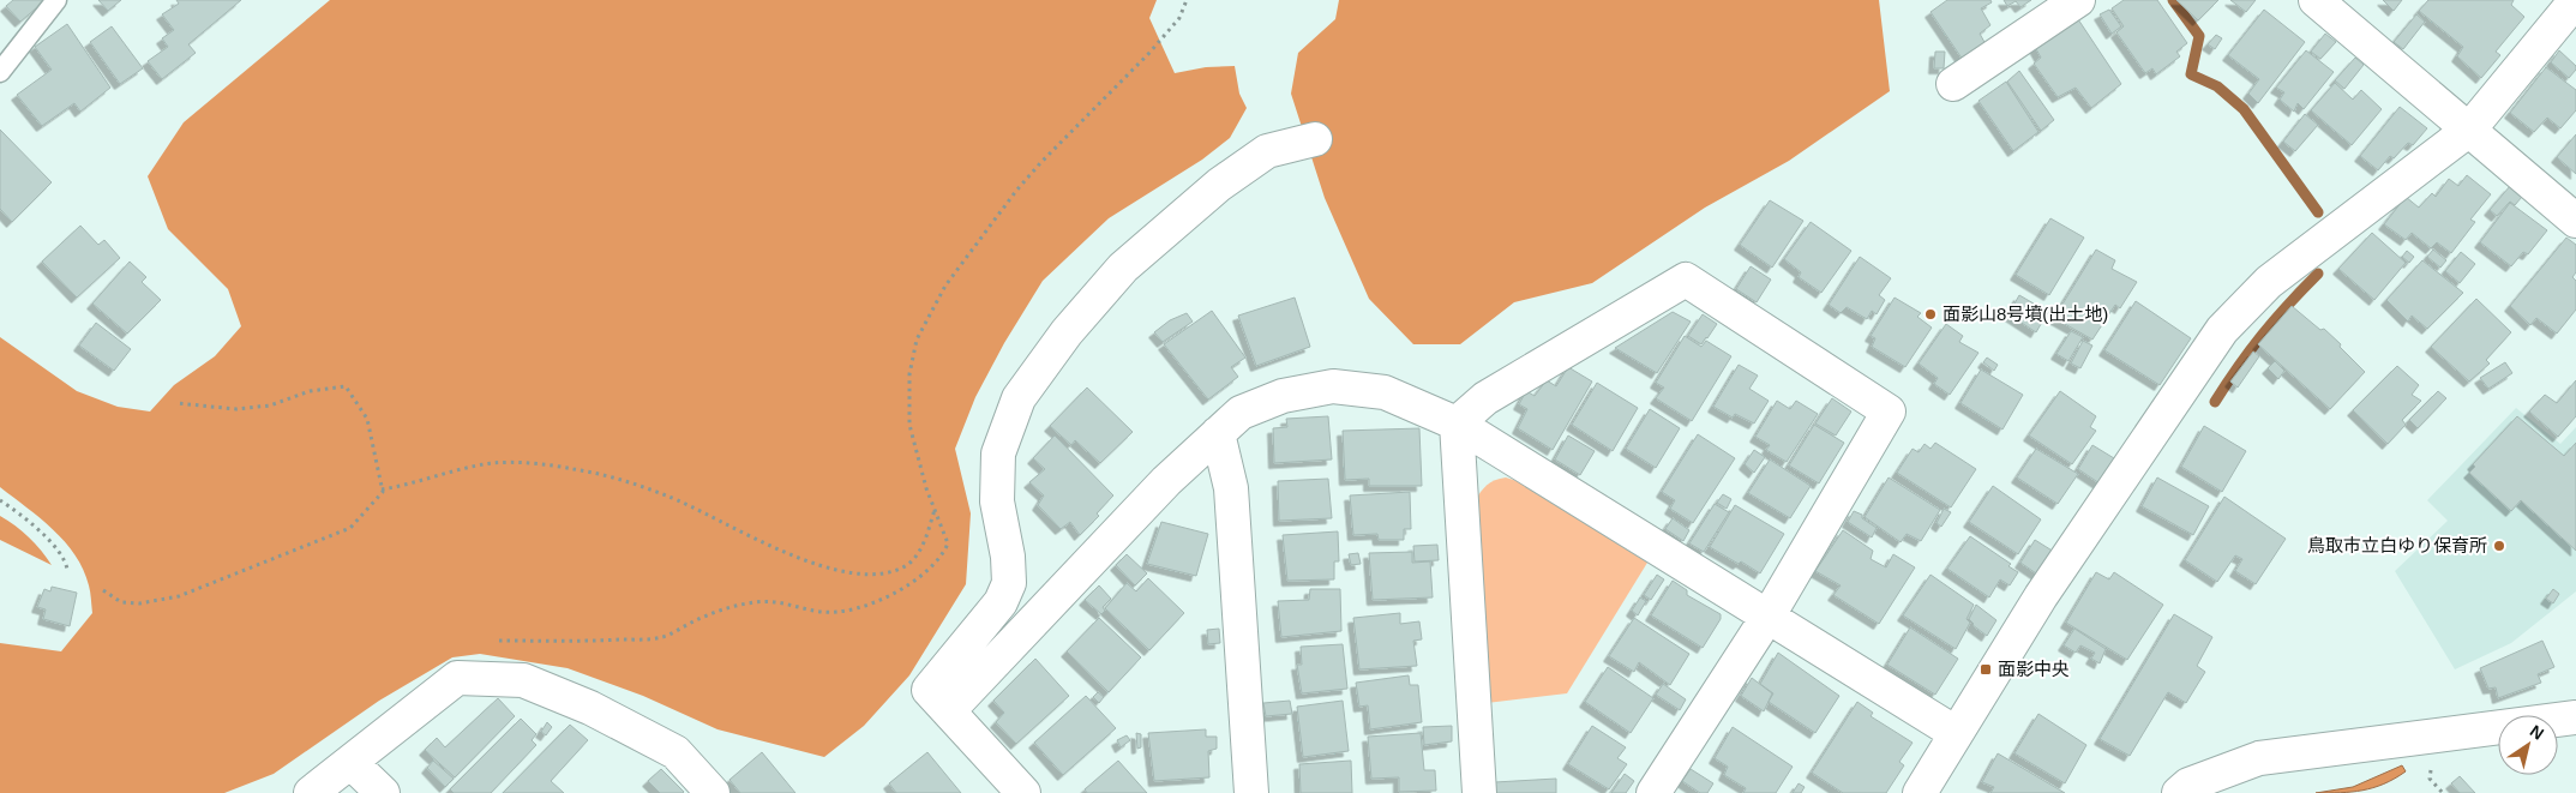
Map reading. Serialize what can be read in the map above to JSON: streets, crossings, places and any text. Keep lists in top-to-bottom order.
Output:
{
  "places": {
    "other": ["面影山8号墳(出土地)", "鳥取市立白ゆり保育所"],
    "transit": ["面影中央"]
  },
  "north": "top right"
}
